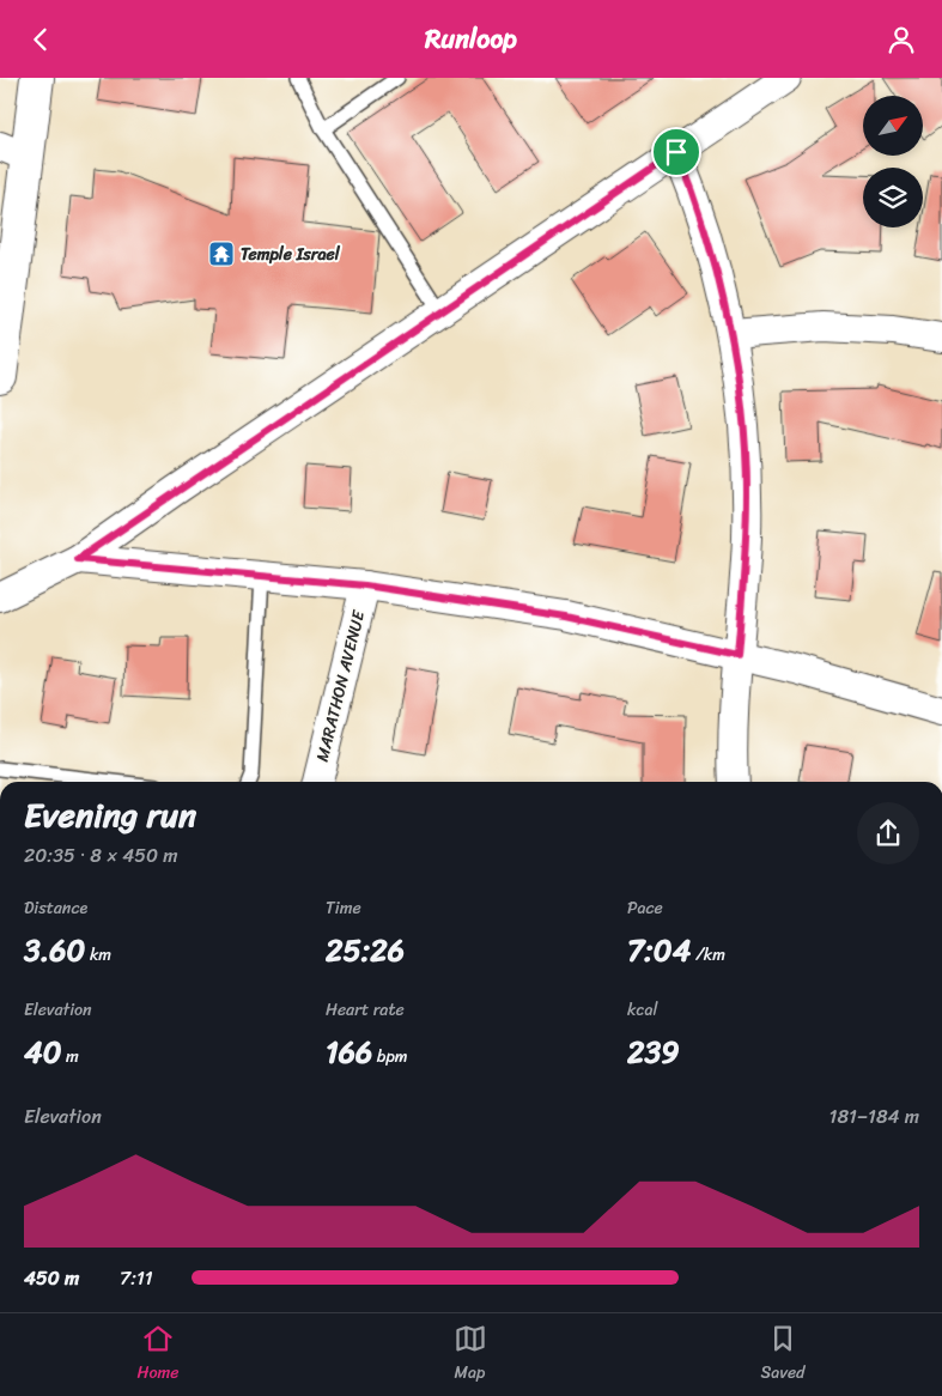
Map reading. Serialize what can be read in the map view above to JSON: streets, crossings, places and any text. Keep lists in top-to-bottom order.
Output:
{
  "streets": {
    "street": ["MARATHON AVENUE"]
  },
  "places": {
    "temple": ["Temple Israel"]
  },
  "north": "top right",
  "page": {
    "header": "Runloop",
    "heading": ["Evening run", "20:35 · 8 × 450 m"],
    "stats": [
      ["Distance", "3.60 km"],
      ["Time", "25:26"],
      ["Pace", "7:04 /km"],
      ["Elevation", "40 m"],
      ["Heart rate", "166 bpm"],
      ["kcal", "239"]
    ],
    "chart": ["Elevation", "181–184 m"],
    "list": [
      {
        "name": "450 m",
        "note": "7:11"
      }
    ],
    "tabs": ["Home", "Map", "Saved"]
  }
}
